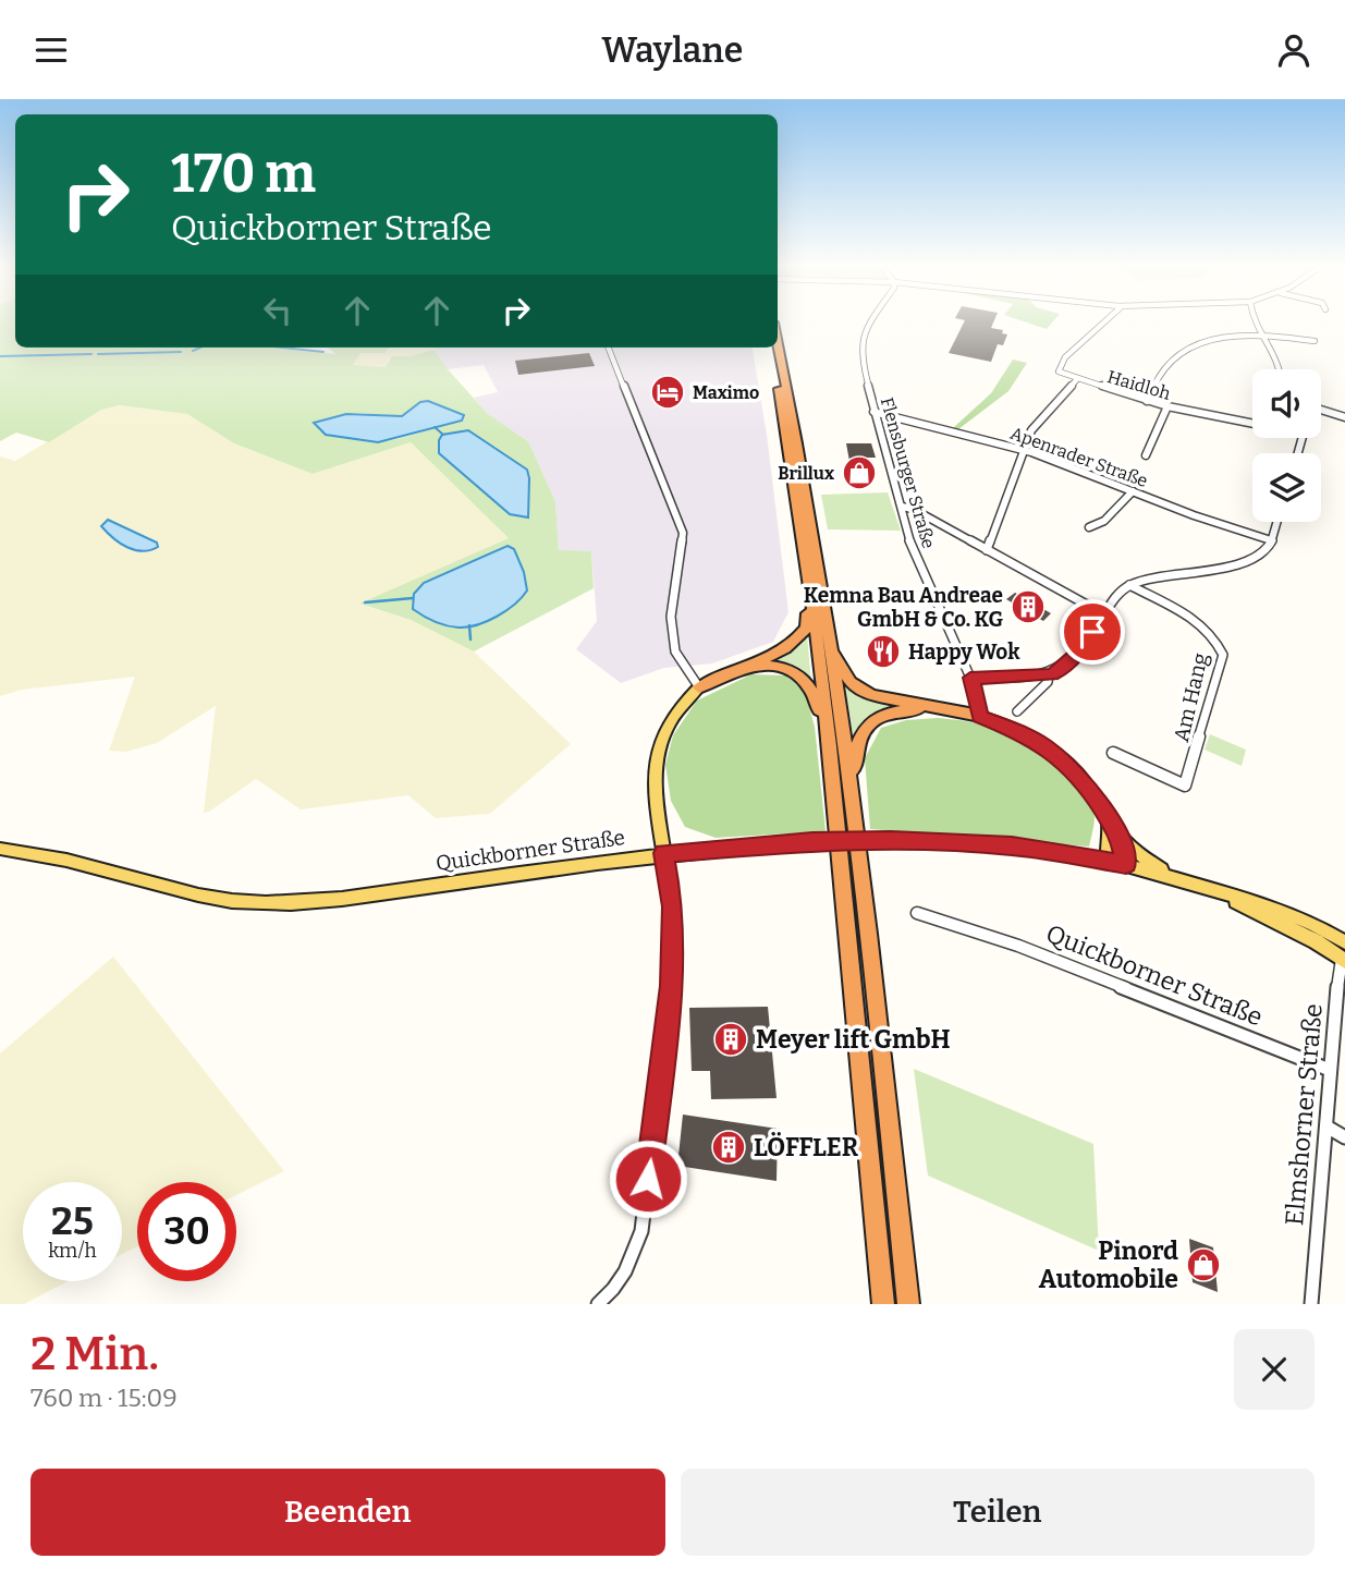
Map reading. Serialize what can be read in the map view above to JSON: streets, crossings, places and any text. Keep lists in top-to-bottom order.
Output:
{
  "streets": {
    "main road": ["Quickborner Straße", "Elmshorner Straße"],
    "street": [
      "Haidloh",
      "Apenrader Straße",
      "Flensburger Straße",
      "Am Hang"
    ]
  },
  "crossings": [
    ["Apenrader Straße", "Flensburger Straße"],
    ["Quickborner Straße", "Elmshorner Straße"]
  ],
  "places": {
    "hotel": ["Maximo"],
    "shop": ["Brillux", "Pinord Automobile"],
    "building": ["Kemna Bau Andreae GmbH & Co. KG", "Meyer lift GmbH", "LÖFFLER"],
    "restaurant": ["Happy Wok"]
  },
  "page": {
    "header": "Waylane",
    "turn": ["170 m", "Quickborner Straße"],
    "speed": "25 km/h",
    "limit": "30",
    "heading": ["2 Min.", "760 m · 15:09"],
    "buttons": ["Beenden", "Teilen"]
  }
}
